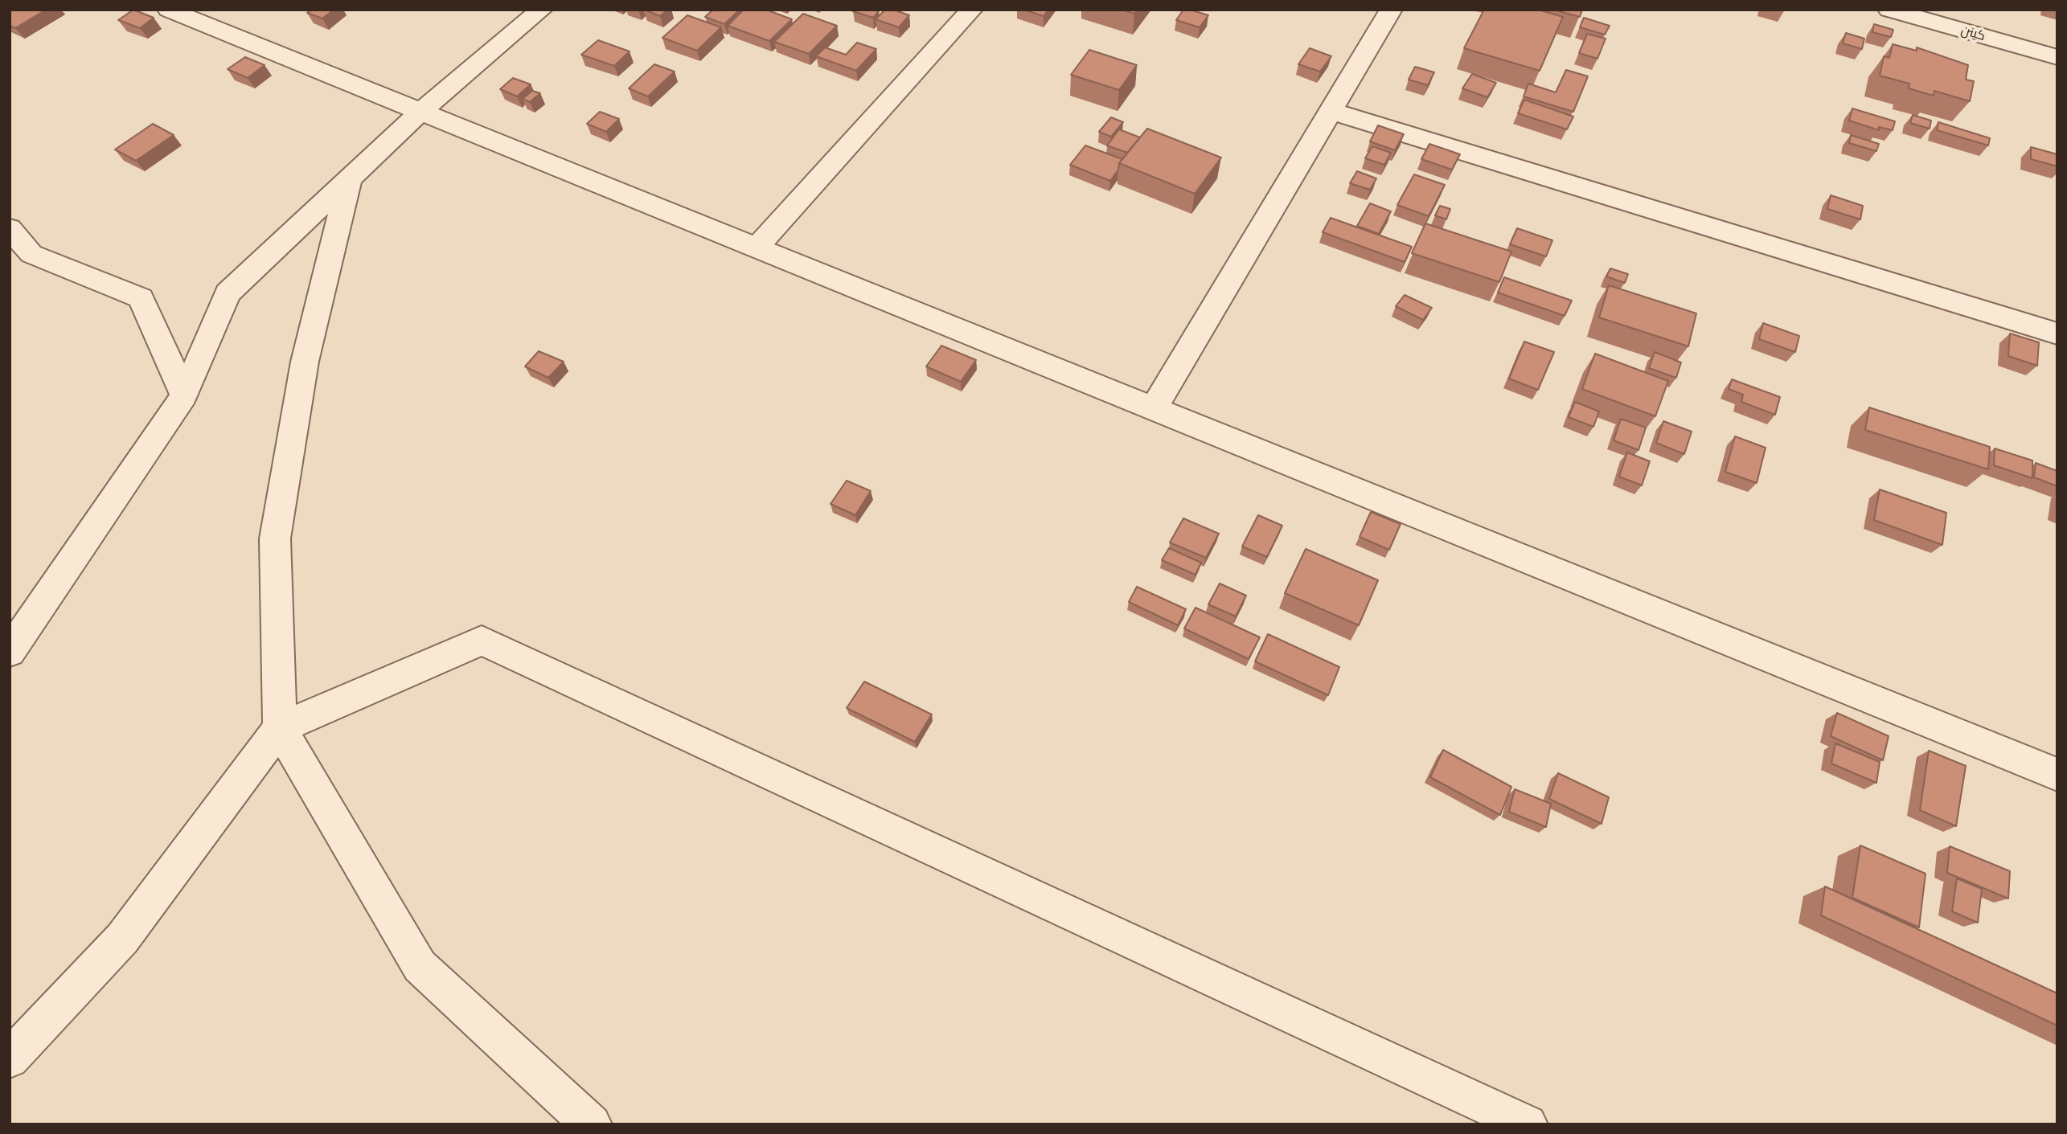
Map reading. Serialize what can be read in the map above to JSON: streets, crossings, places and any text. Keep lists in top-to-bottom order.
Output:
{
  "streets": {
    "street": ["كينن"]
  }
}
